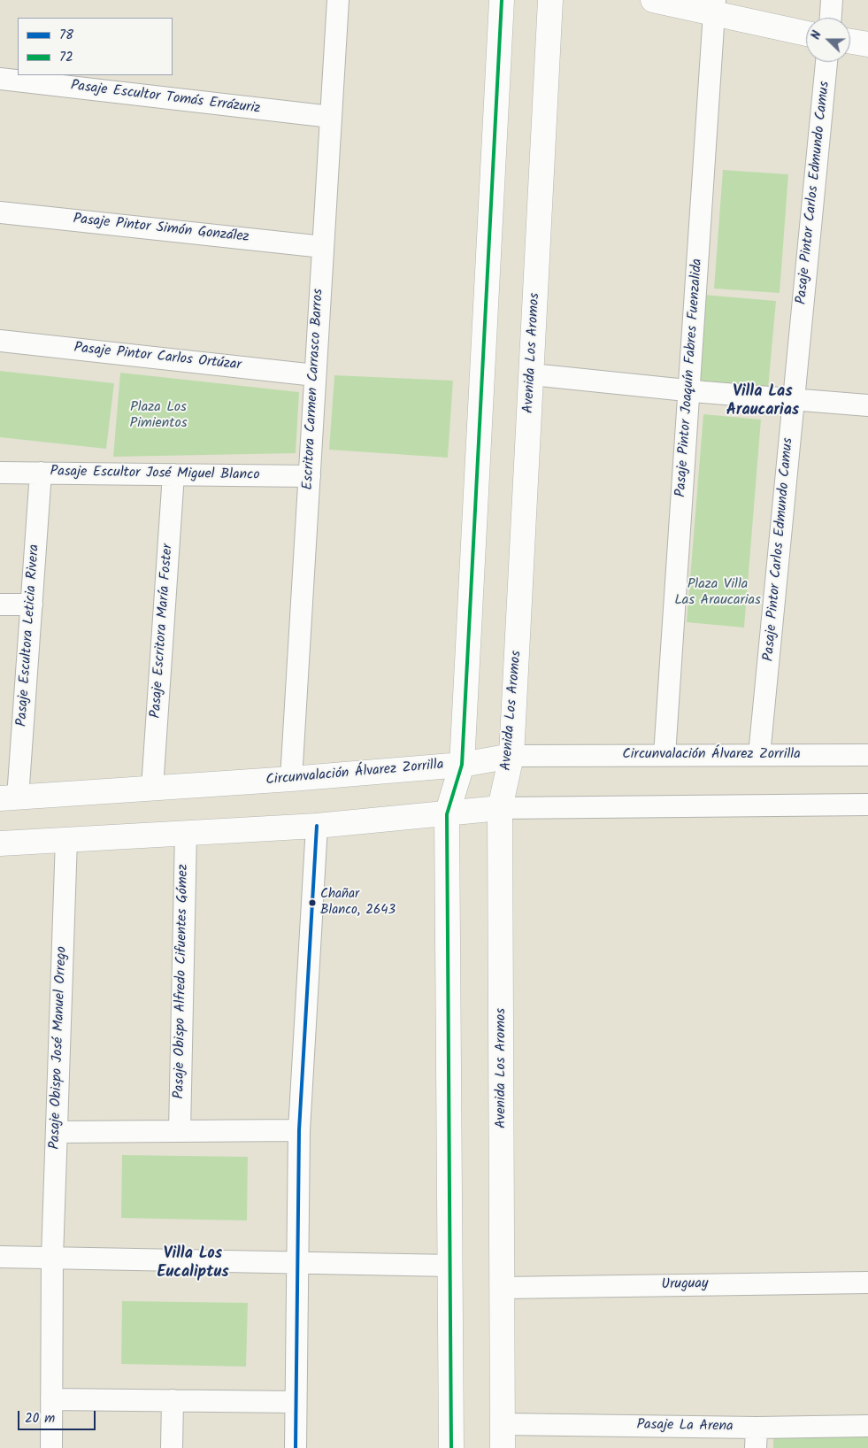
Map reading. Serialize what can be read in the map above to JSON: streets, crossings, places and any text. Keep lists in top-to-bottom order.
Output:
{
  "streets": {
    "main road": ["Avenida Los Aromos", "Circunvalación Álvarez Zorrilla"],
    "street": [
      "Pasaje Escultor Tomás Errázuriz",
      "Pasaje Pintor Carlos Edmundo Camus",
      "Pasaje Pintor Simón González",
      "Pasaje Pintor Carlos Ortúzar",
      "Pasaje Pintor Joaquín Fabres Fuenzalida",
      "Escritora Carmen Carrasco Barros",
      "Pasaje Escultor José Miguel Blanco",
      "Pasaje Escritora María Foster",
      "Pasaje Escultora Leticia Rivera",
      "Pasaje Obispo Alfredo Cifuentes Gómez",
      "Pasaje Obispo José Manuel Orrego",
      "Uruguay",
      "Pasaje La Arena"
    ]
  },
  "crossings": [
    ["Pasaje Escultor Tomás Errázuriz", "Escritora Carmen Carrasco Barros"],
    ["Pasaje Pintor Carlos Edmundo Camus", "Circunvalación Álvarez Zorrilla"],
    ["Pasaje Pintor Simón González", "Escritora Carmen Carrasco Barros"],
    ["Avenida Los Aromos", "Circunvalación Álvarez Zorrilla"],
    ["Avenida Los Aromos", "Uruguay"],
    ["Avenida Los Aromos", "Pasaje La Arena"],
    ["Pasaje Pintor Carlos Ortúzar", "Escritora Carmen Carrasco Barros"],
    ["Pasaje Pintor Joaquín Fabres Fuenzalida", "Circunvalación Álvarez Zorrilla"],
    ["Escritora Carmen Carrasco Barros", "Pasaje Escultor José Miguel Blanco"],
    ["Escritora Carmen Carrasco Barros", "Circunvalación Álvarez Zorrilla"],
    ["Pasaje Escultor José Miguel Blanco", "Pasaje Escritora María Foster"],
    ["Pasaje Escultor José Miguel Blanco", "Pasaje Escultora Leticia Rivera"],
    ["Pasaje Escritora María Foster", "Circunvalación Álvarez Zorrilla"],
    ["Pasaje Escultora Leticia Rivera", "Circunvalación Álvarez Zorrilla"]
  ],
  "districts": ["Villa Las Araucarias", "Villa Los Eucaliptus"],
  "parks": ["Plaza Los Pimientos", "Plaza Villa Las Araucarias"],
  "places": ["Chañar Blanco, 2643"],
  "lines": ["transit line 72", "transit line 78"],
  "legend": ["78", "72"],
  "scale_bar": "20 m",
  "north": "left"
}
